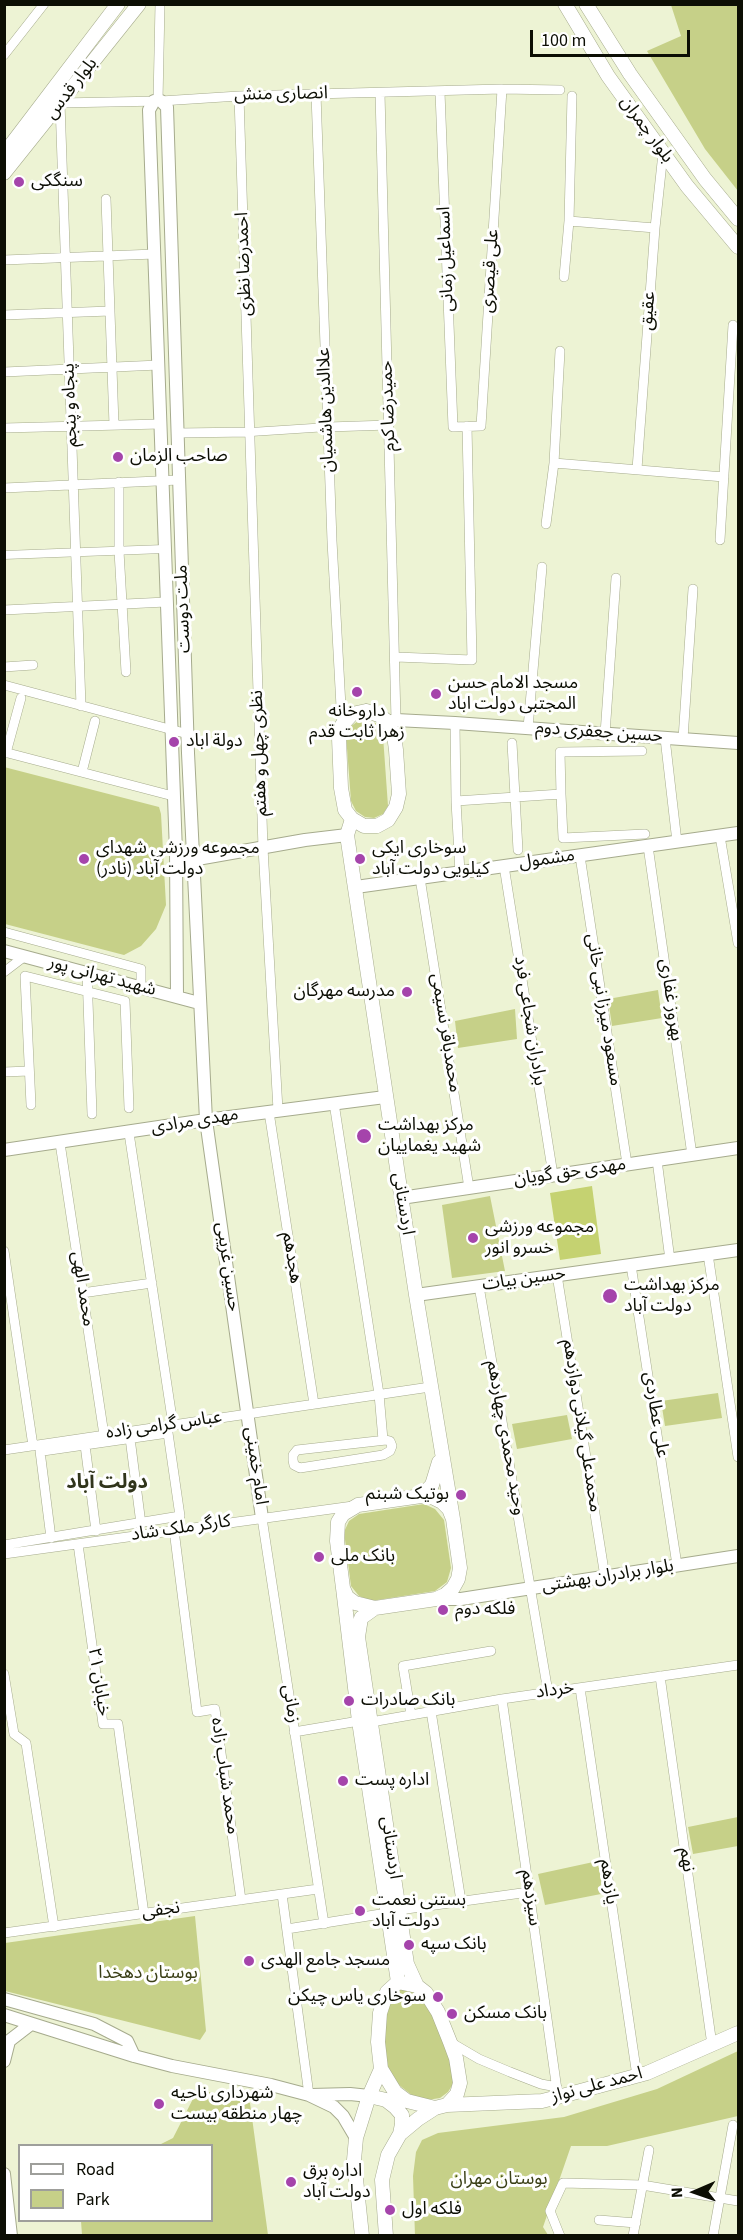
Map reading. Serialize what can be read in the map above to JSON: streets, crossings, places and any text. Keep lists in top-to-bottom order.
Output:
{
  "streets": {
    "main road": [
      "بلوار قدس",
      "بلوار چمران",
      "اردستانی",
      "احمد علی نواز"
    ],
    "street": [
      "انصاری منش",
      "اسماعیل زمانی",
      "احمدرضا نظری",
      "علی قیصری",
      "عقیق",
      "پنجاه و پنجم",
      "حمیدرضا کرم",
      "علاالدین هاشمیان",
      "ملت دوست",
      "حسین جعفری دوم",
      "نظری چهل و هفتم",
      "مشمول",
      "شهید تهرانی پور",
      "بهروز غفاری",
      "مسعود میرزا نبی خانی",
      "برادران شجاعی فرد",
      "محمدباقر نسیمی",
      "مهدی مرادی",
      "مهدی حق گویان",
      "هجدهم",
      "حسین غریبی",
      "حسین بیات",
      "محمد الهی",
      "علی عطاردی",
      "عباس گرامی زاده",
      "محمدعلی گیلانی دوازدهم",
      "وحید محمدی چهاردهم",
      "امام خمینی",
      "کارگر ملک شاد",
      "بلوار برادران بهشتی",
      "خیابان ۲۱",
      "خرداد",
      "زمانی",
      "محمد شباب زاده",
      "نهم",
      "یازدهم",
      "سیزدهم",
      "نجفی"
    ]
  },
  "crossings": [
    ["بلوار قدس", "انصاری منش"],
    ["بلوار قدس", "پنجاه و پنجم"],
    ["انصاری منش", "اسماعیل زمانی"],
    ["انصاری منش", "احمدرضا نظری"],
    ["انصاری منش", "علی قیصری"],
    ["انصاری منش", "پنجاه و پنجم"],
    ["انصاری منش", "حمیدرضا کرم"],
    ["انصاری منش", "علاالدین هاشمیان"],
    ["انصاری منش", "ملت دوست"],
    ["بلوار چمران", "عقیق"],
    ["اسماعیل زمانی", "علی قیصری"],
    ["احمدرضا نظری", "نظری چهل و هفتم"],
    ["حمیدرضا کرم", "حسین جعفری دوم"],
    ["ملت دوست", "شهید تهرانی پور"],
    ["ملت دوست", "مهدی مرادی"],
    ["ملت دوست", "حسین غریبی"],
    ["نظری چهل و هفتم", "مهدی مرادی"],
    ["نظری چهل و هفتم", "هجدهم"],
    ["مشمول", "بهروز غفاری"],
    ["مشمول", "مسعود میرزا نبی خانی"],
    ["مشمول", "برادران شجاعی فرد"],
    ["مشمول", "محمدباقر نسیمی"],
    ["مشمول", "اردستانی"],
    ["بهروز غفاری", "مهدی حق گویان"],
    ["مسعود میرزا نبی خانی", "مهدی حق گویان"],
    ["برادران شجاعی فرد", "مهدی حق گویان"],
    ["محمدباقر نسیمی", "مهدی حق گویان"],
    ["مهدی مرادی", "اردستانی"],
    ["مهدی مرادی", "هجدهم"],
    ["مهدی مرادی", "حسین غریبی"],
    ["مهدی مرادی", "محمد الهی"],
    ["مهدی حق گویان", "اردستانی"],
    ["اردستانی", "حسین بیات"],
    ["اردستانی", "عباس گرامی زاده"],
    ["اردستانی", "کارگر ملک شاد"],
    ["اردستانی", "بلوار برادران بهشتی"],
    ["اردستانی", "خرداد"],
    ["اردستانی", "احمد علی نواز"],
    ["هجدهم", "عباس گرامی زاده"],
    ["حسین غریبی", "عباس گرامی زاده"],
    ["حسین غریبی", "امام خمینی"],
    ["حسین بیات", "علی عطاردی"],
    ["حسین بیات", "محمدعلی گیلانی دوازدهم"],
    ["حسین بیات", "وحید محمدی چهاردهم"],
    ["محمد الهی", "عباس گرامی زاده"],
    ["علی عطاردی", "بلوار برادران بهشتی"],
    ["عباس گرامی زاده", "امام خمینی"],
    ["محمدعلی گیلانی دوازدهم", "بلوار برادران بهشتی"],
    ["وحید محمدی چهاردهم", "بلوار برادران بهشتی"],
    ["وحید محمدی چهاردهم", "خرداد"],
    ["امام خمینی", "کارگر ملک شاد"],
    ["امام خمینی", "زمانی"],
    ["کارگر ملک شاد", "بلوار برادران بهشتی"],
    ["کارگر ملک شاد", "خیابان ۲۱"],
    ["کارگر ملک شاد", "زمانی"],
    ["کارگر ملک شاد", "محمد شباب زاده"],
    ["خیابان ۲۱", "نجفی"],
    ["خرداد", "زمانی"],
    ["خرداد", "نهم"],
    ["خرداد", "یازدهم"],
    ["خرداد", "سیزدهم"],
    ["زمانی", "نجفی"],
    ["محمد شباب زاده", "نجفی"],
    ["نهم", "احمد علی نواز"],
    ["یازدهم", "احمد علی نواز"],
    ["سیزدهم", "احمد علی نواز"]
  ],
  "districts": ["دولت آباد"],
  "parks": ["بوستان دهخدا", "بوستان مهران"],
  "places": [
    "سنگکی",
    "صاحب الزمان",
    "داروخانه زهرا ثابت قدم",
    "مسجد الامام حسن المجتبى دولت اباد",
    "دولة اباد",
    "مجموعه ورزشی شهدای دولت آباد (نادر)",
    "سوخاری ایکی کیلویی دولت آباد",
    "مدرسه مهرگان",
    "مرکز بهداشت شهید یغماییان",
    "مجموعه ورزشی خسرو انور",
    "مرکز بهداشت دولت آباد",
    "بوتیک شبنم",
    "بانک ملی",
    "فلکه دوم",
    "بانک صادرات",
    "اداره پست",
    "بستنی نعمت دولت آباد",
    "بانک سپه",
    "مسجد جامع الهدی",
    "سوخاری یاس چیکن",
    "بانک مسکن",
    "شهرداری ناحیه چهار منطقه بیست",
    "اداره برق دولت آباد",
    "فلکه اول"
  ],
  "legend": ["Road", "Park"],
  "scale_bar": "100 m",
  "north": "left"
}
